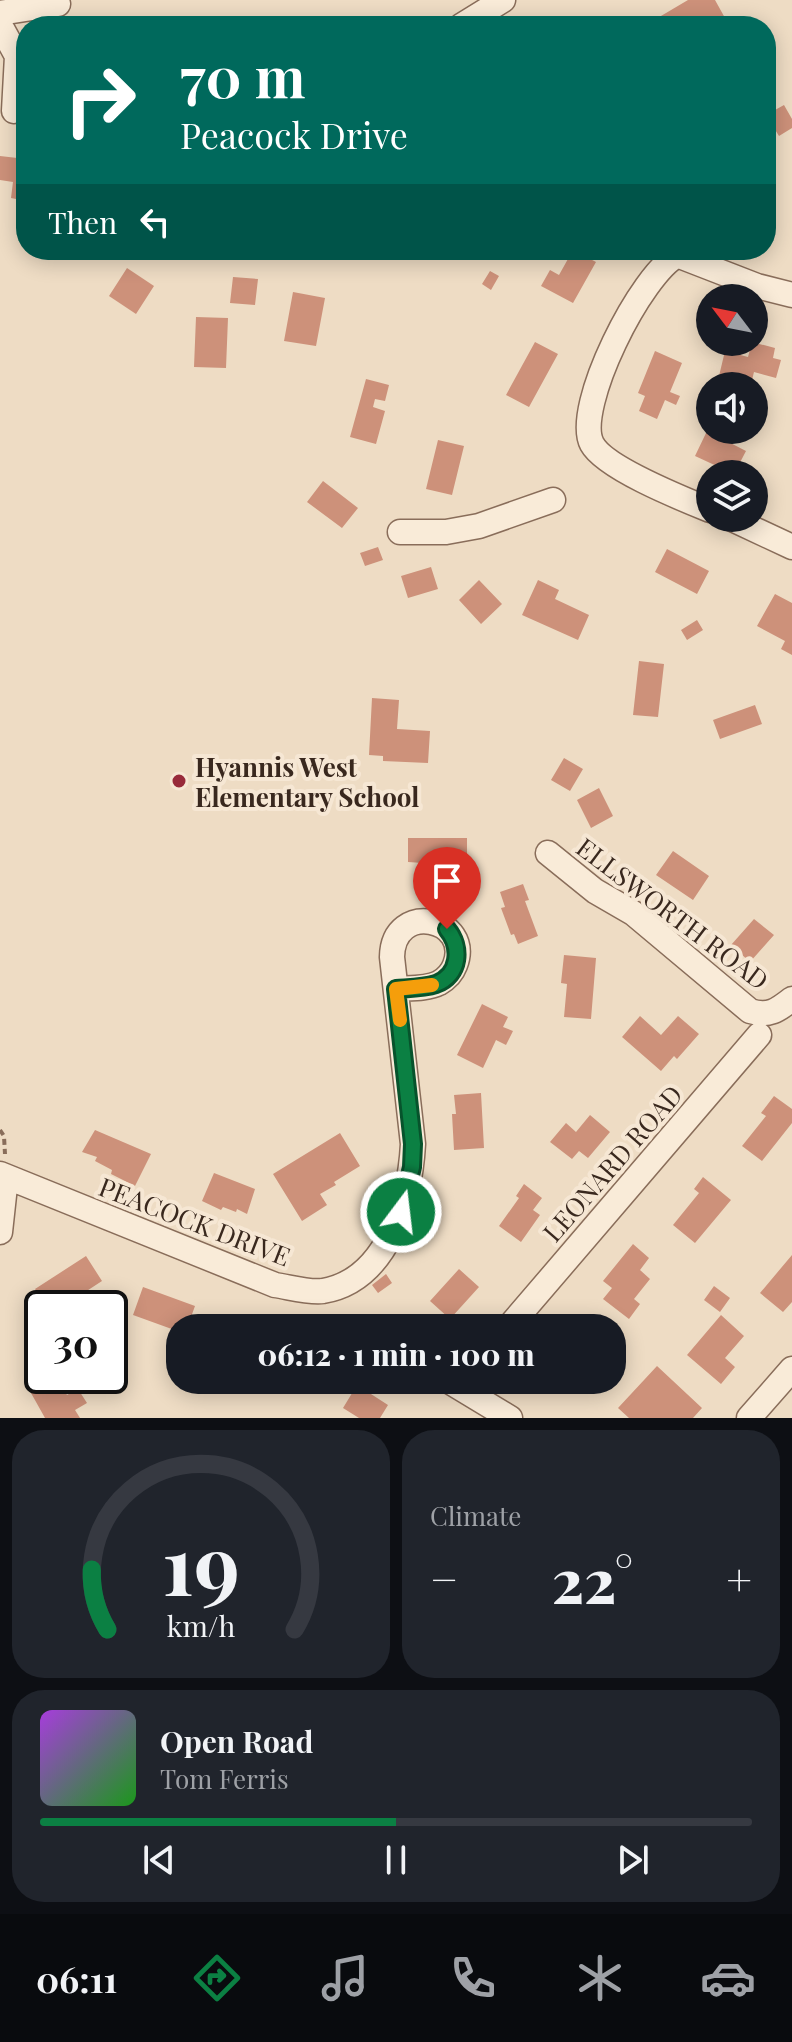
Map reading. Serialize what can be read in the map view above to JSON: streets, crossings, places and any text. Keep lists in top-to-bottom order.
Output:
{
  "streets": {
    "street": ["ELLSWORTH ROAD", "LEONARD ROAD", "PEACOCK DRIVE"]
  },
  "crossings": [
    ["ELLSWORTH ROAD", "LEONARD ROAD"]
  ],
  "places": ["Hyannis West Elementary School"],
  "north": "top left",
  "page": {
    "turn": ["70 m", "Peacock Drive"],
    "then": "Then",
    "limit": "30",
    "trip": "06:12 · 1 min · 100 m",
    "tile": "Climate",
    "heat": ["−", "22°", "+"],
    "song": ["Open Road", "Tom Ferris"],
    "tabs": "06:11",
    "gauge": ["19", "km/h"]
  }
}
